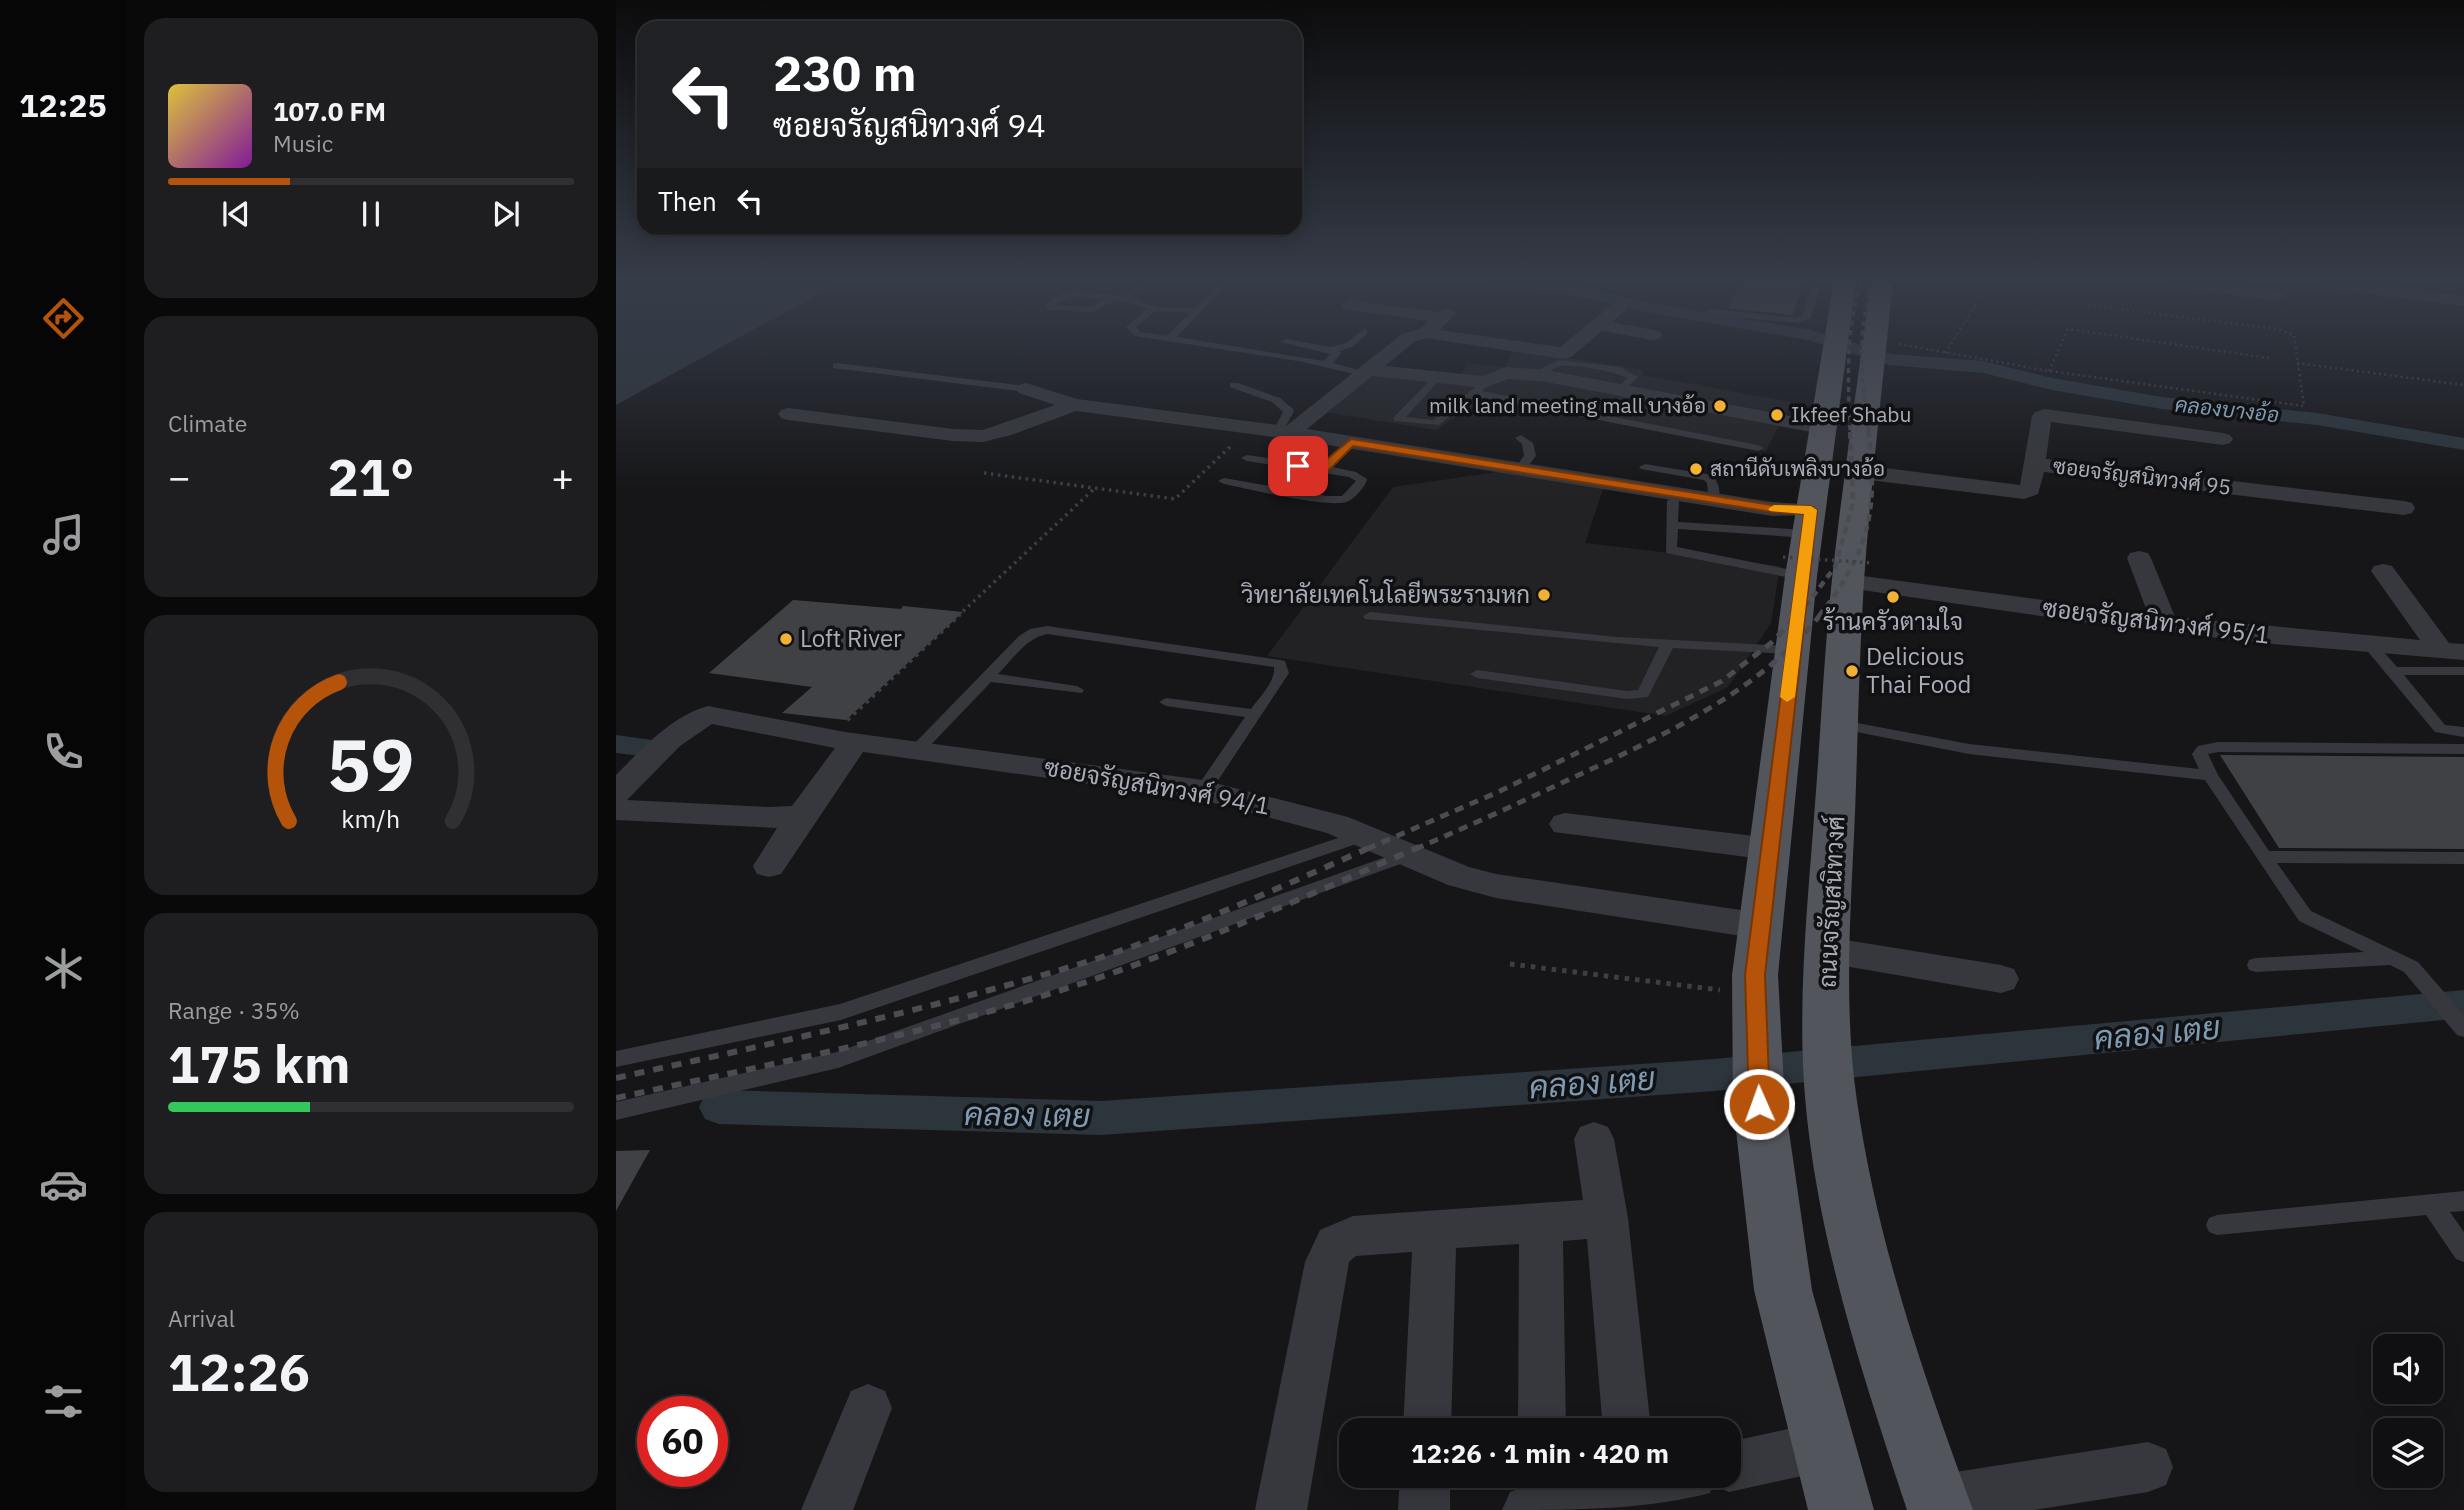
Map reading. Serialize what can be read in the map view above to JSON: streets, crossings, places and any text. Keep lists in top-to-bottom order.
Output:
{
  "streets": {
    "main road": ["ถนนจรัญสนิทวงศ์"],
    "street": ["ซอยจรัญสนิทวงศ์ 95", "ซอยจรัญสนิทวงศ์ 95/1", "ซอยจรัญสนิทวงศ์ 94/1"]
  },
  "crossings": [
    ["ซอยจรัญสนิทวงศ์ 95", "ถนนจรัญสนิทวงศ์"],
    ["ซอยจรัญสนิทวงศ์ 95/1", "ถนนจรัญสนิทวงศ์"]
  ],
  "water": ["คลองบางอ้อ", "คลอง เตย"],
  "places": [
    "milk land meeting mall บางอ้อ",
    "Ikfeef Shabu",
    "สถานีดับเพลิงบางอ้อ",
    "วิทยาลัยเทคโนโลยีพระรามหก",
    "ร้านครัวตามใจ",
    "Loft River",
    "Delicious Thai Food"
  ],
  "page": {
    "tabs": "12:25",
    "turn": ["230 m", "ซอยจรัญสนิทวงศ์ 94"],
    "song": ["107.0 FM", "Music"],
    "then": "Then",
    "tile": [
      "Climate",
      ["Range · 35%", "175 km"],
      ["Arrival", "12:26"]
    ],
    "heat": ["−", "21°", "+"],
    "limit": "60",
    "trip": "12:26 · 1 min · 420 m",
    "gauge": ["59", "km/h"]
  }
}
